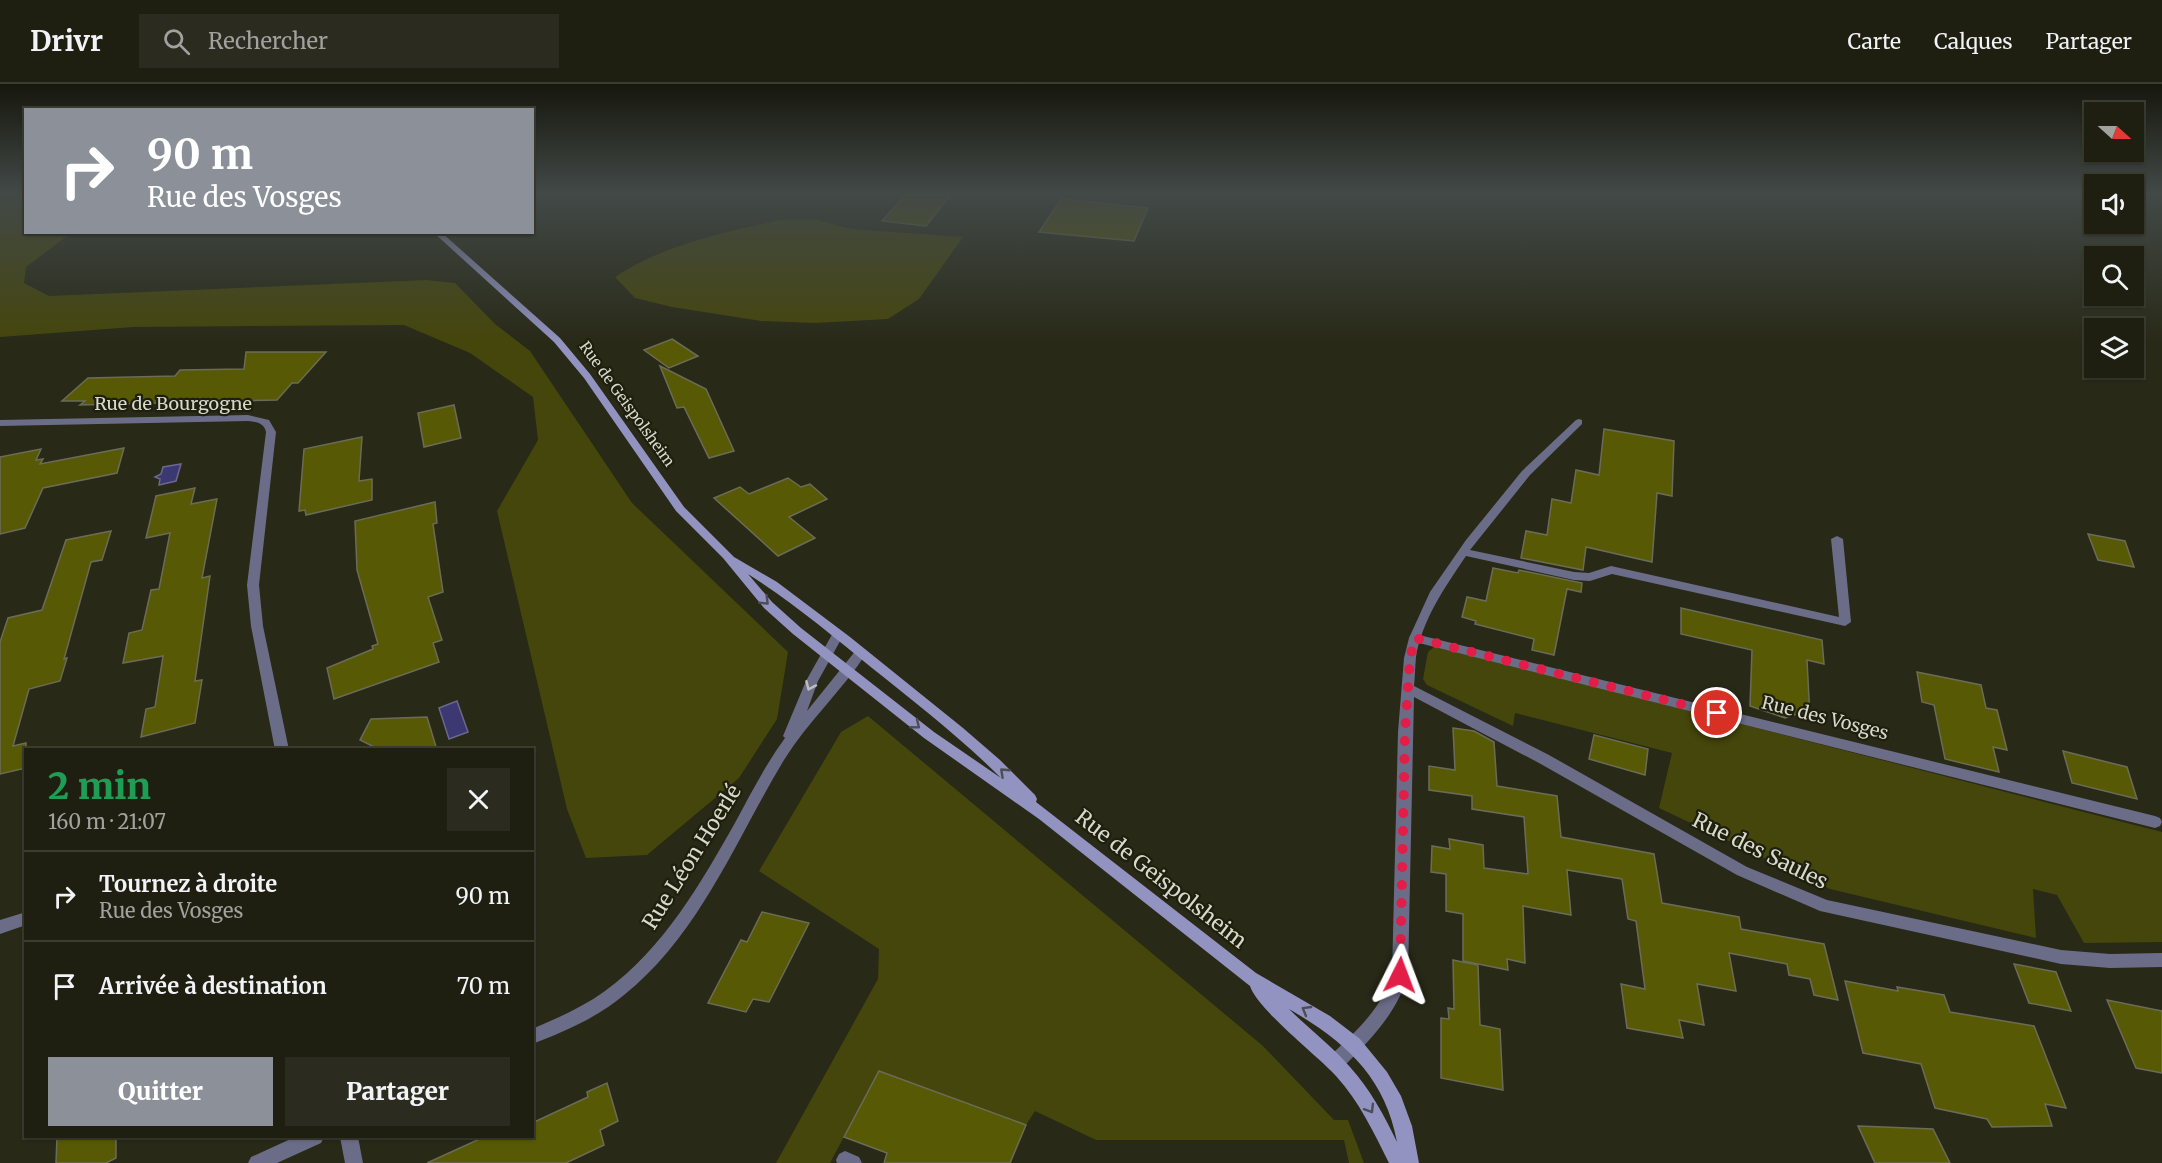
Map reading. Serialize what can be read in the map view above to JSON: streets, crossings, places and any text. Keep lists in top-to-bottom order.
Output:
{
  "streets": {
    "main road": ["Rue de Geispolsheim"],
    "street": [
      "Rue de Bourgogne",
      "Rue des Vosges",
      "Rue des Saules",
      "Rue Léon Hoerlé"
    ]
  },
  "crossings": [
    ["Rue de Geispolsheim", "Rue Léon Hoerlé"]
  ],
  "north": "right",
  "page": {
    "header": "Drivr",
    "search": "Rechercher",
    "nav": ["Carte", "Calques", "Partager"],
    "turn": ["90 m", "Rue des Vosges"],
    "heading": ["2 min", "160 m · 21:07"],
    "list": [
      {
        "name": "Tournez à droite",
        "note": "Rue des Vosges",
        "value": "90 m"
      },
      {
        "name": "Arrivée à destination",
        "value": "70 m"
      }
    ],
    "buttons": ["Quitter", "Partager"]
  }
}
